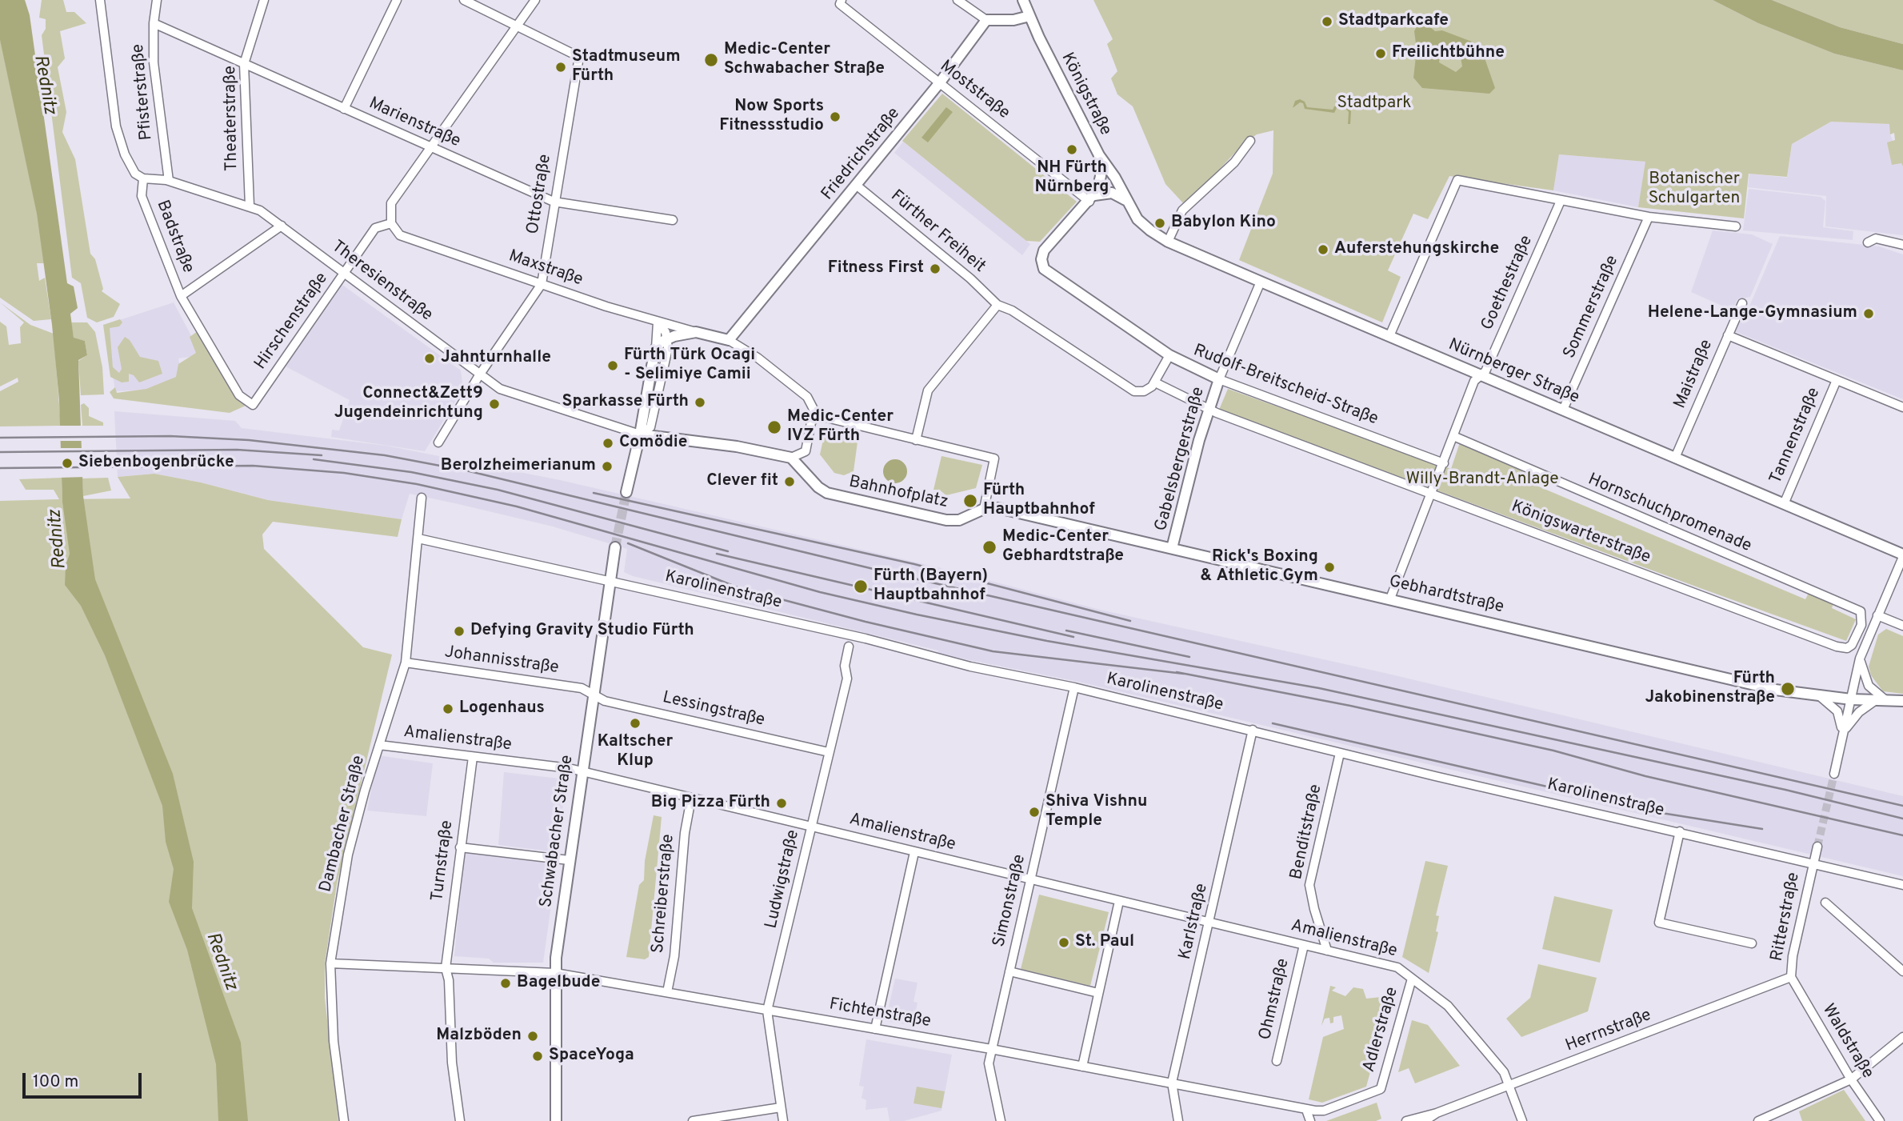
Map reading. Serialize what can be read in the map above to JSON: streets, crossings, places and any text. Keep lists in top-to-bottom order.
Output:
{
  "streets": {
    "main road": [
      "Königstraße",
      "Friedrichstraße",
      "Maxstraße",
      "Nürnberger Straße",
      "Rudolf-Breitscheid-Straße",
      "Gabelsbergerstraße",
      "Bahnhofplatz",
      "Gebhardtstraße",
      "Schwabacher Straße"
    ],
    "street": [
      "Moststraße",
      "Pfisterstraße",
      "Theaterstraße",
      "Marienstraße",
      "Ottostraße",
      "Fürther Freiheit",
      "Badstraße",
      "Theresienstraße",
      "Goethestraße",
      "Sommerstraße",
      "Hirschenstraße",
      "Maistraße",
      "Tannenstraße",
      "Hornschuchpromenade",
      "Königswarterstraße",
      "Karolinenstraße",
      "Johannisstraße",
      "Lessingstraße",
      "Amalienstraße",
      "Dambacher Straße",
      "Benditstraße",
      "Turnstraße",
      "Ludwigstraße",
      "Schreiberstraße",
      "Simonstraße",
      "Ritterstraße",
      "Karlstraße",
      "Ohmstraße",
      "Fichtenstraße",
      "Adlerstraße",
      "Herrnstraße",
      "Waldstraße"
    ]
  },
  "crossings": [
    ["Moststraße", "Friedrichstraße"],
    ["Moststraße", "Rudolf-Breitscheid-Straße"],
    ["Pfisterstraße", "Marienstraße"],
    ["Pfisterstraße", "Theresienstraße"],
    ["Königstraße", "Nürnberger Straße"],
    ["Theaterstraße", "Marienstraße"],
    ["Theaterstraße", "Theresienstraße"],
    ["Marienstraße", "Ottostraße"],
    ["Friedrichstraße", "Fürther Freiheit"],
    ["Friedrichstraße", "Maxstraße"],
    ["Ottostraße", "Maxstraße"],
    ["Ottostraße", "Theresienstraße"],
    ["Badstraße", "Theresienstraße"],
    ["Badstraße", "Hirschenstraße"],
    ["Maxstraße", "Hirschenstraße"],
    ["Theresienstraße", "Hirschenstraße"],
    ["Goethestraße", "Nürnberger Straße"],
    ["Goethestraße", "Rudolf-Breitscheid-Straße"],
    ["Goethestraße", "Hornschuchpromenade"],
    ["Goethestraße", "Königswarterstraße"],
    ["Goethestraße", "Gebhardtstraße"],
    ["Sommerstraße", "Nürnberger Straße"],
    ["Nürnberger Straße", "Maistraße"],
    ["Nürnberger Straße", "Tannenstraße"],
    ["Rudolf-Breitscheid-Straße", "Gabelsbergerstraße"],
    ["Gabelsbergerstraße", "Königswarterstraße"],
    ["Gabelsbergerstraße", "Gebhardtstraße"],
    ["Bahnhofplatz", "Gebhardtstraße"],
    ["Hornschuchpromenade", "Königswarterstraße"],
    ["Karolinenstraße", "Dambacher Straße"],
    ["Karolinenstraße", "Schwabacher Straße"],
    ["Karolinenstraße", "Benditstraße"],
    ["Karolinenstraße", "Simonstraße"],
    ["Karolinenstraße", "Ritterstraße"],
    ["Karolinenstraße", "Karlstraße"],
    ["Johannisstraße", "Lessingstraße"],
    ["Johannisstraße", "Dambacher Straße"],
    ["Johannisstraße", "Schwabacher Straße"],
    ["Lessingstraße", "Schwabacher Straße"],
    ["Lessingstraße", "Ludwigstraße"],
    ["Amalienstraße", "Dambacher Straße"],
    ["Amalienstraße", "Schwabacher Straße"],
    ["Amalienstraße", "Benditstraße"],
    ["Amalienstraße", "Turnstraße"],
    ["Amalienstraße", "Ludwigstraße"],
    ["Amalienstraße", "Schreiberstraße"],
    ["Amalienstraße", "Simonstraße"],
    ["Amalienstraße", "Karlstraße"],
    ["Amalienstraße", "Ohmstraße"],
    ["Amalienstraße", "Adlerstraße"],
    ["Amalienstraße", "Herrnstraße"],
    ["Dambacher Straße", "Fichtenstraße"],
    ["Schwabacher Straße", "Fichtenstraße"],
    ["Turnstraße", "Fichtenstraße"],
    ["Ludwigstraße", "Fichtenstraße"],
    ["Schreiberstraße", "Fichtenstraße"],
    ["Simonstraße", "Fichtenstraße"],
    ["Ritterstraße", "Herrnstraße"],
    ["Ritterstraße", "Waldstraße"],
    ["Karlstraße", "Fichtenstraße"],
    ["Fichtenstraße", "Adlerstraße"],
    ["Herrnstraße", "Waldstraße"]
  ],
  "water": ["Rednitz"],
  "parks": ["Stadtpark", "Botanischer Schulgarten", "Willy-Brandt-Anlage"],
  "places": [
    "Stadtparkcafe",
    "Freilichtbühne",
    "Medic-Center Schwabacher Straße",
    "Stadtmuseum Fürth",
    "Now Sports Fitnessstudio",
    "NH Fürth Nürnberg",
    "Babylon Kino",
    "Auferstehungskirche",
    "Fitness First",
    "Helene-Lange-Gymnasium",
    "Jahnturnhalle",
    "Fürth Türk Ocagi - Selimiye Camii",
    "Sparkasse Fürth",
    "Connect&Zett9 Jugendeinrichtung",
    "Medic-Center IVZ Fürth",
    "Comödie",
    "Siebenbogenbrücke",
    "Berolzheimerianum",
    "Clever fit",
    "Fürth Hauptbahnhof",
    "Medic-Center Gebhardtstraße",
    "Rick's Boxing & Athletic Gym",
    "Fürth (Bayern) Hauptbahnhof",
    "Defying Gravity Studio Fürth",
    "Fürth Jakobinenstraße",
    "Logenhaus",
    "Kaltscher Klup",
    "Big Pizza Fürth",
    "Shiva Vishnu Temple",
    "St. Paul",
    "Bagelbude",
    "Malzböden",
    "SpaceYoga"
  ],
  "scale_bar": "100 m"
}
